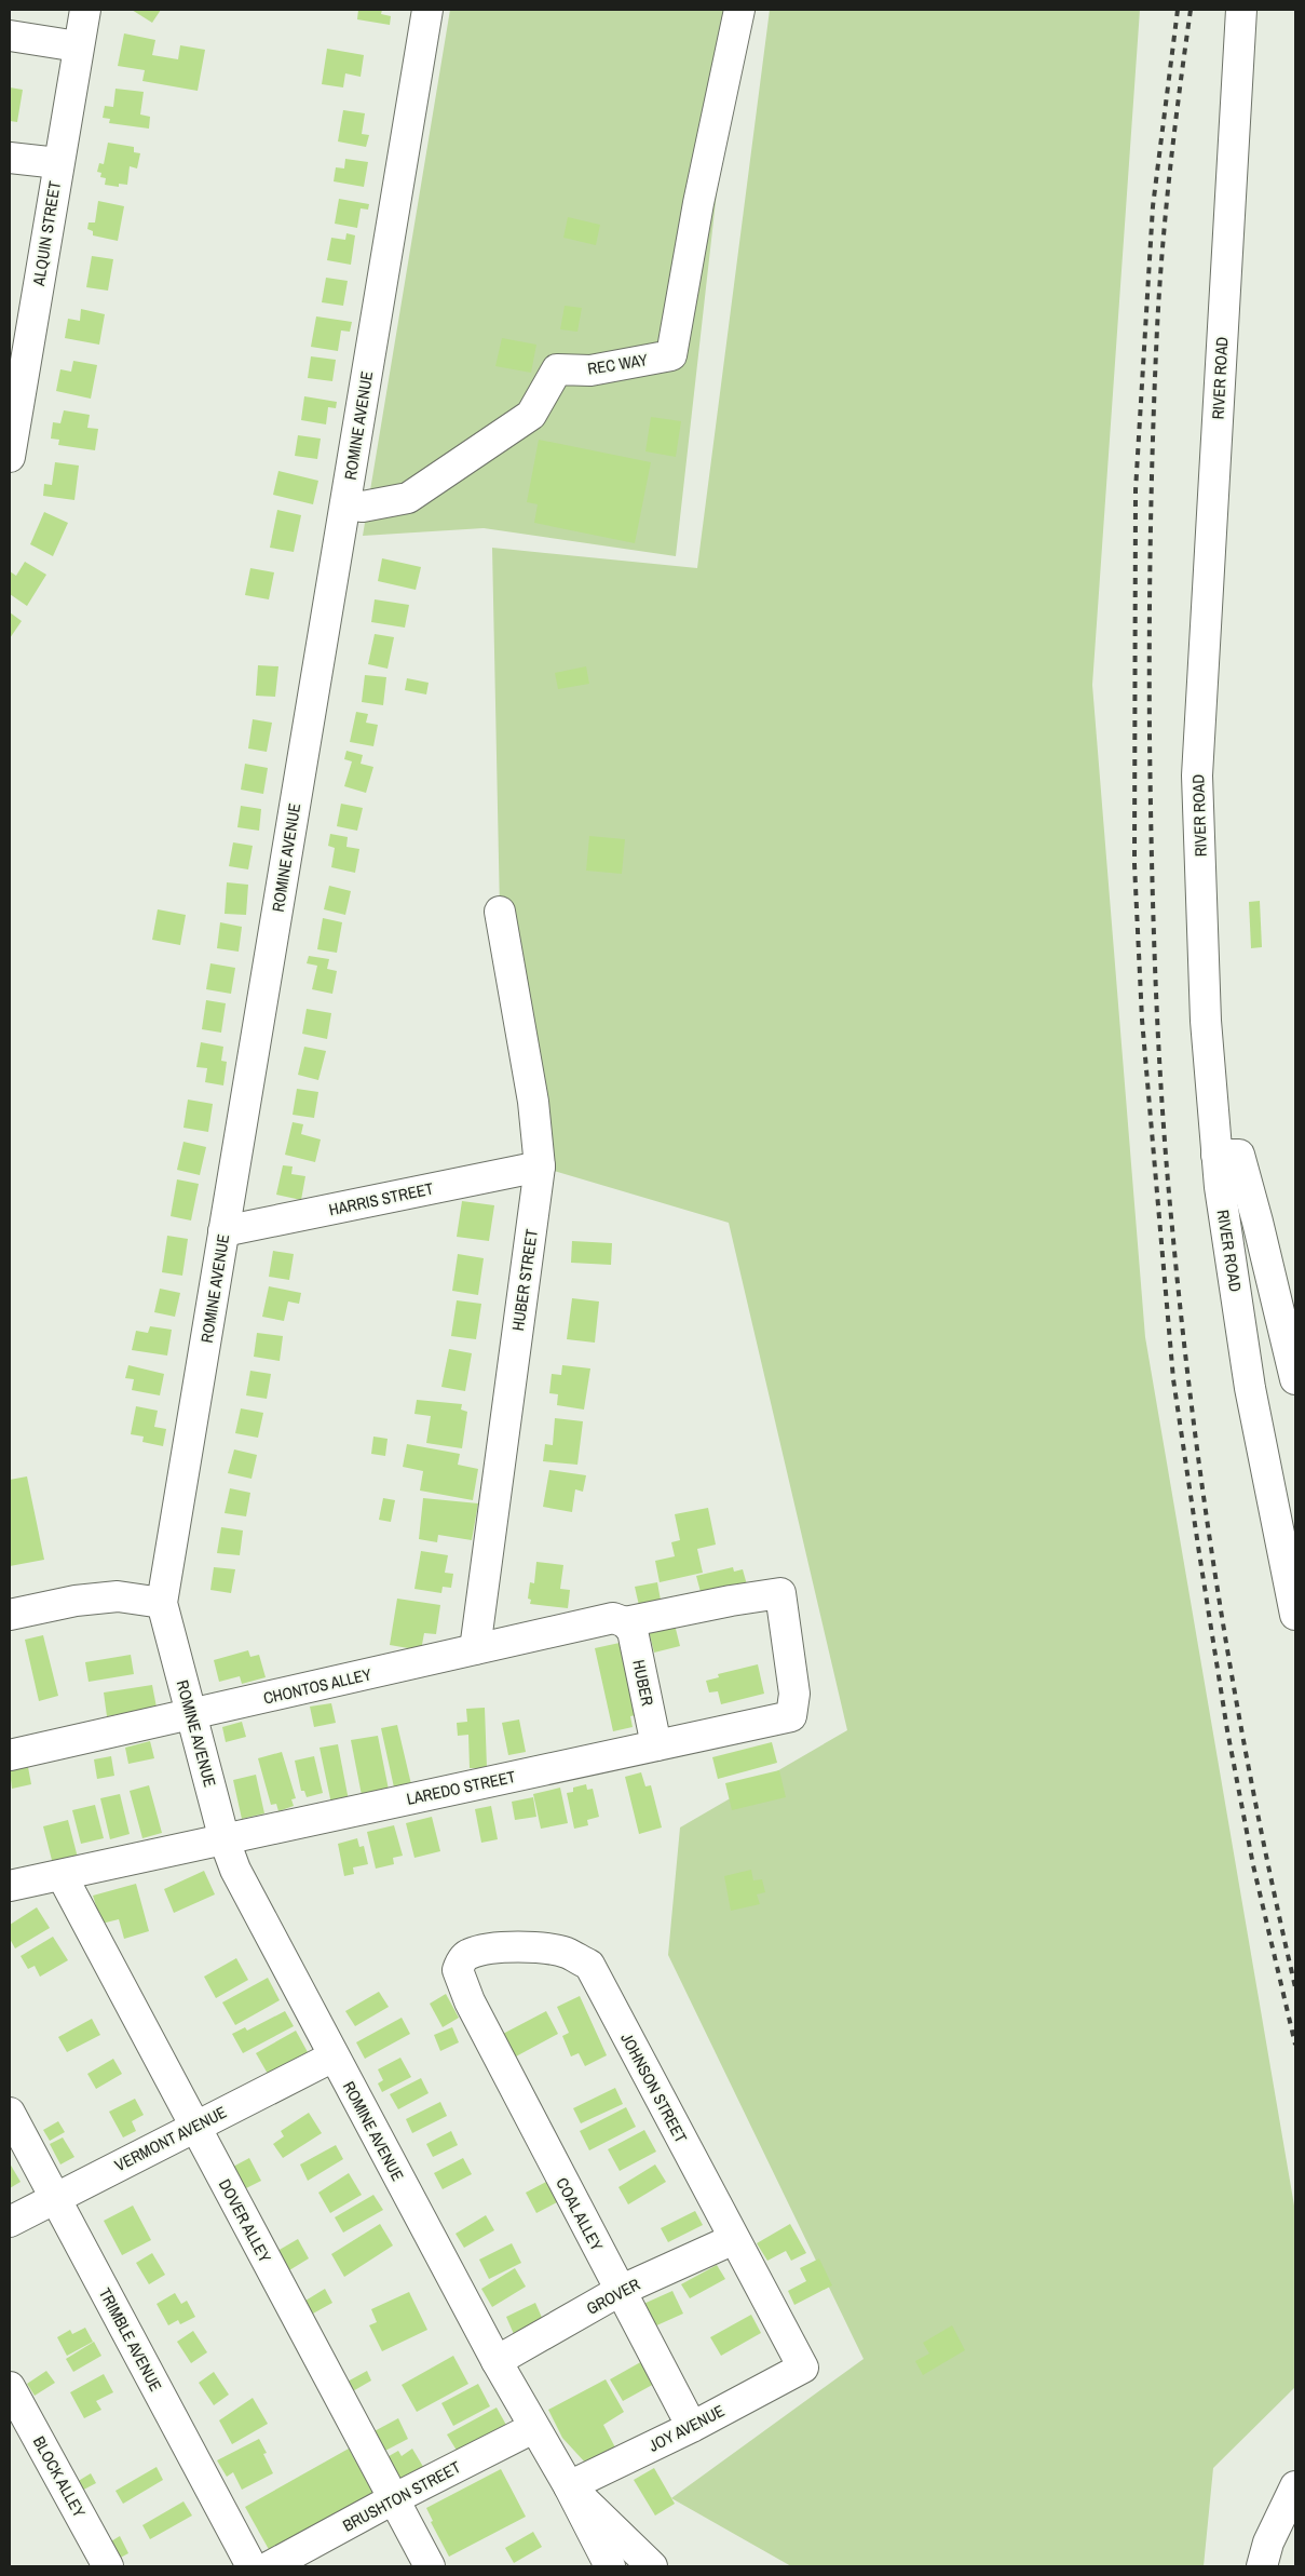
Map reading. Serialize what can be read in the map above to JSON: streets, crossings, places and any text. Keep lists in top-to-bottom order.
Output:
{
  "streets": {
    "street": [
      "ALQUIN STREET",
      "REC WAY",
      "RIVER ROAD",
      "ROMINE AVENUE",
      "HARRIS STREET",
      "HUBER STREET",
      "HUBER",
      "CHONTOS ALLEY",
      "LAREDO STREET",
      "JOHNSON STREET",
      "VERMONT AVENUE",
      "COAL ALLEY",
      "DOVER ALLEY",
      "GROVER",
      "TRIMBLE AVENUE",
      "JOY AVENUE",
      "BLOCK ALLEY",
      "BRUSHTON STREET"
    ]
  },
  "crossings": [
    ["REC WAY", "ROMINE AVENUE"],
    ["ROMINE AVENUE", "HARRIS STREET"],
    ["ROMINE AVENUE", "CHONTOS ALLEY"],
    ["ROMINE AVENUE", "LAREDO STREET"],
    ["ROMINE AVENUE", "VERMONT AVENUE"],
    ["ROMINE AVENUE", "GROVER"],
    ["ROMINE AVENUE", "JOY AVENUE"],
    ["ROMINE AVENUE", "BRUSHTON STREET"],
    ["HARRIS STREET", "HUBER STREET"],
    ["HUBER STREET", "CHONTOS ALLEY"],
    ["HUBER", "CHONTOS ALLEY"],
    ["HUBER", "LAREDO STREET"],
    ["CHONTOS ALLEY", "LAREDO STREET"],
    ["LAREDO STREET", "DOVER ALLEY"],
    ["JOHNSON STREET", "COAL ALLEY"],
    ["JOHNSON STREET", "GROVER"],
    ["JOHNSON STREET", "JOY AVENUE"],
    ["VERMONT AVENUE", "DOVER ALLEY"],
    ["VERMONT AVENUE", "TRIMBLE AVENUE"],
    ["COAL ALLEY", "GROVER"],
    ["COAL ALLEY", "JOY AVENUE"],
    ["DOVER ALLEY", "BRUSHTON STREET"]
  ]
}
